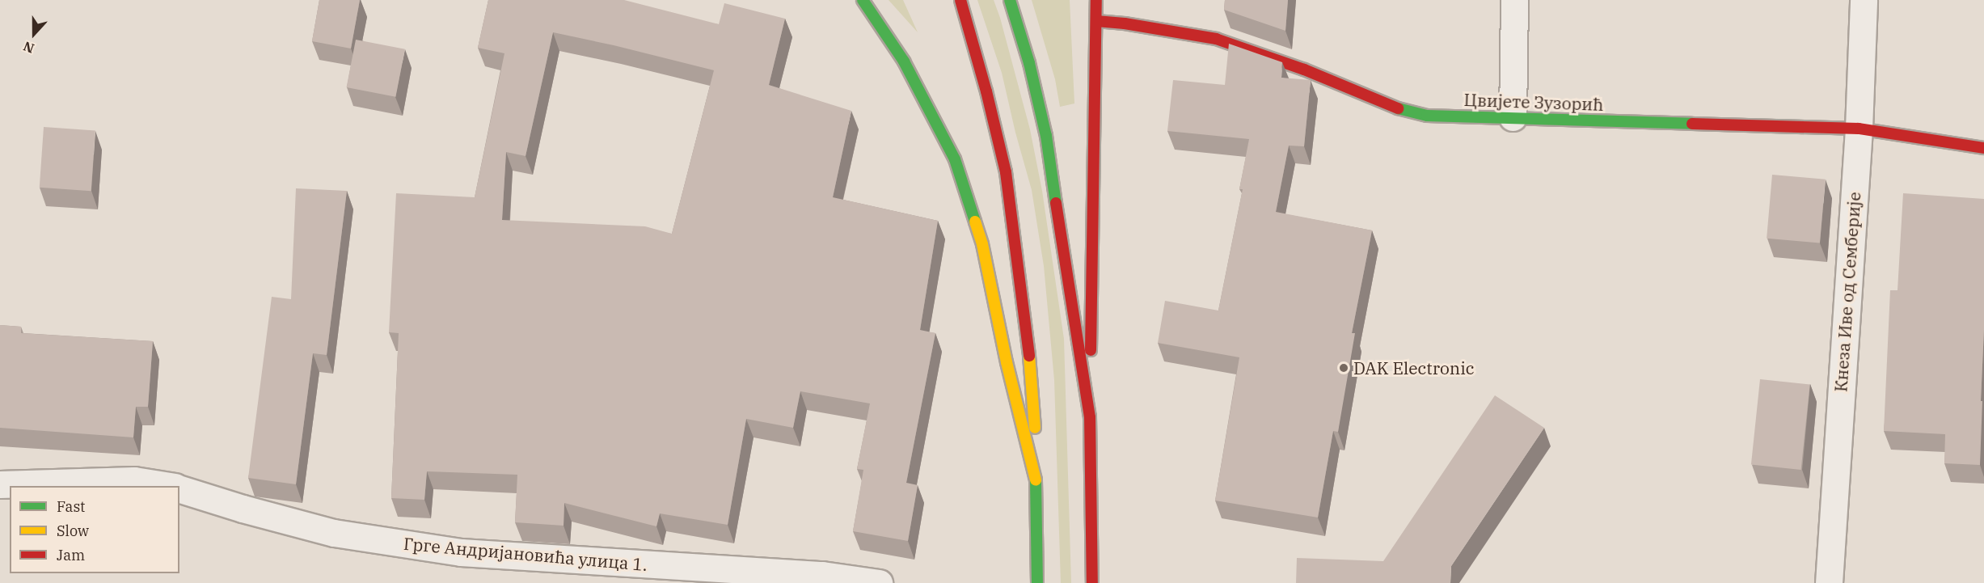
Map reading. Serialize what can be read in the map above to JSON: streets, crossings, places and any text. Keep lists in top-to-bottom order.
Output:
{
  "streets": {
    "main road": ["Цвијете Зузорић"],
    "street": ["Кнеза Иве од Семберије", "Грге Андријановића улица 1."]
  },
  "crossings": [
    ["Цвијете Зузорић", "Кнеза Иве од Семберије"]
  ],
  "places": ["DAK Electronic"],
  "legend": ["Fast", "Slow", "Jam"],
  "north": "bottom"
}
